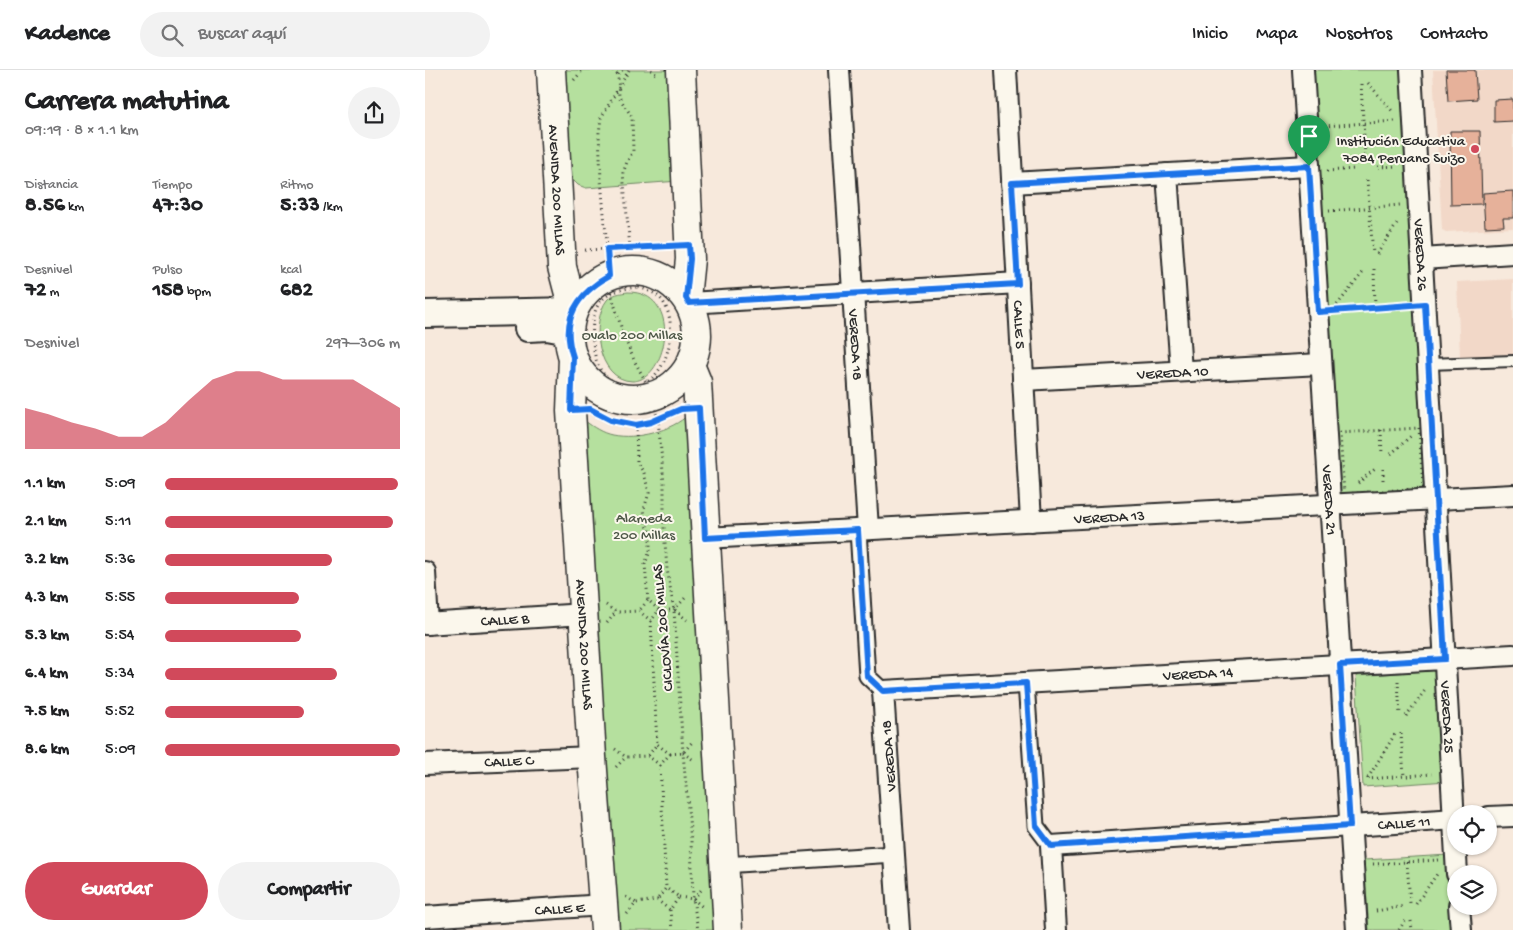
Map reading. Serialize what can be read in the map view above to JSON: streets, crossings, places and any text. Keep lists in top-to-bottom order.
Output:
{
  "streets": {
    "main road": ["AVENIDA 200 MILLAS"],
    "street": [
      "VEREDA 26",
      "CALLE 5",
      "VEREDA 18",
      "VEREDA 10",
      "VEREDA 21",
      "VEREDA 13",
      "CALLE B",
      "VEREDA 14",
      "VEREDA 25",
      "CALLE C",
      "CALLE 11",
      "CALLE E"
    ],
    "path": ["CICLOVÍA 200 MILLAS"]
  },
  "crossings": [
    ["AVENIDA 200 MILLAS", "CALLE B"],
    ["AVENIDA 200 MILLAS", "CALLE C"],
    ["AVENIDA 200 MILLAS", "CALLE E"],
    ["VEREDA 26", "VEREDA 13"],
    ["VEREDA 26", "VEREDA 25"],
    ["CALLE 5", "VEREDA 10"],
    ["CALLE 5", "VEREDA 13"],
    ["VEREDA 18", "VEREDA 13"],
    ["VEREDA 18", "VEREDA 14"],
    ["VEREDA 10", "VEREDA 21"],
    ["VEREDA 21", "VEREDA 13"],
    ["VEREDA 21", "VEREDA 14"],
    ["VEREDA 21", "CALLE 11"],
    ["VEREDA 13", "VEREDA 25"],
    ["VEREDA 14", "VEREDA 25"]
  ],
  "parks": ["Ovalo 200 Millas", "Alameda 200 Millas"],
  "places": ["Institución Educativa 7084 Peruano Suizo"],
  "page": {
    "header": "Kadence",
    "search": "Buscar aquí",
    "nav": [
      "Inicio",
      "Mapa",
      "Nosotros",
      "Contacto"
    ],
    "heading": ["Carrera matutina", "09:19 · 8 × 1.1 km"],
    "stats": [
      ["Distancia", "8.56 km"],
      ["Tiempo", "47:30"],
      ["Ritmo", "5:33 /km"],
      ["Desnivel", "72 m"],
      ["Pulso", "158 bpm"],
      ["kcal", "682"]
    ],
    "chart": ["Desnivel", "297–306 m"],
    "list": [
      {
        "name": "1.1 km",
        "note": "5:09"
      },
      {
        "name": "2.1 km",
        "note": "5:11"
      },
      {
        "name": "3.2 km",
        "note": "5:36"
      },
      {
        "name": "4.3 km",
        "note": "5:55"
      },
      {
        "name": "5.3 km",
        "note": "5:54"
      },
      {
        "name": "6.4 km",
        "note": "5:34"
      },
      {
        "name": "7.5 km",
        "note": "5:52"
      },
      {
        "name": "8.6 km",
        "note": "5:09"
      }
    ],
    "buttons": ["Guardar", "Compartir"]
  }
}
